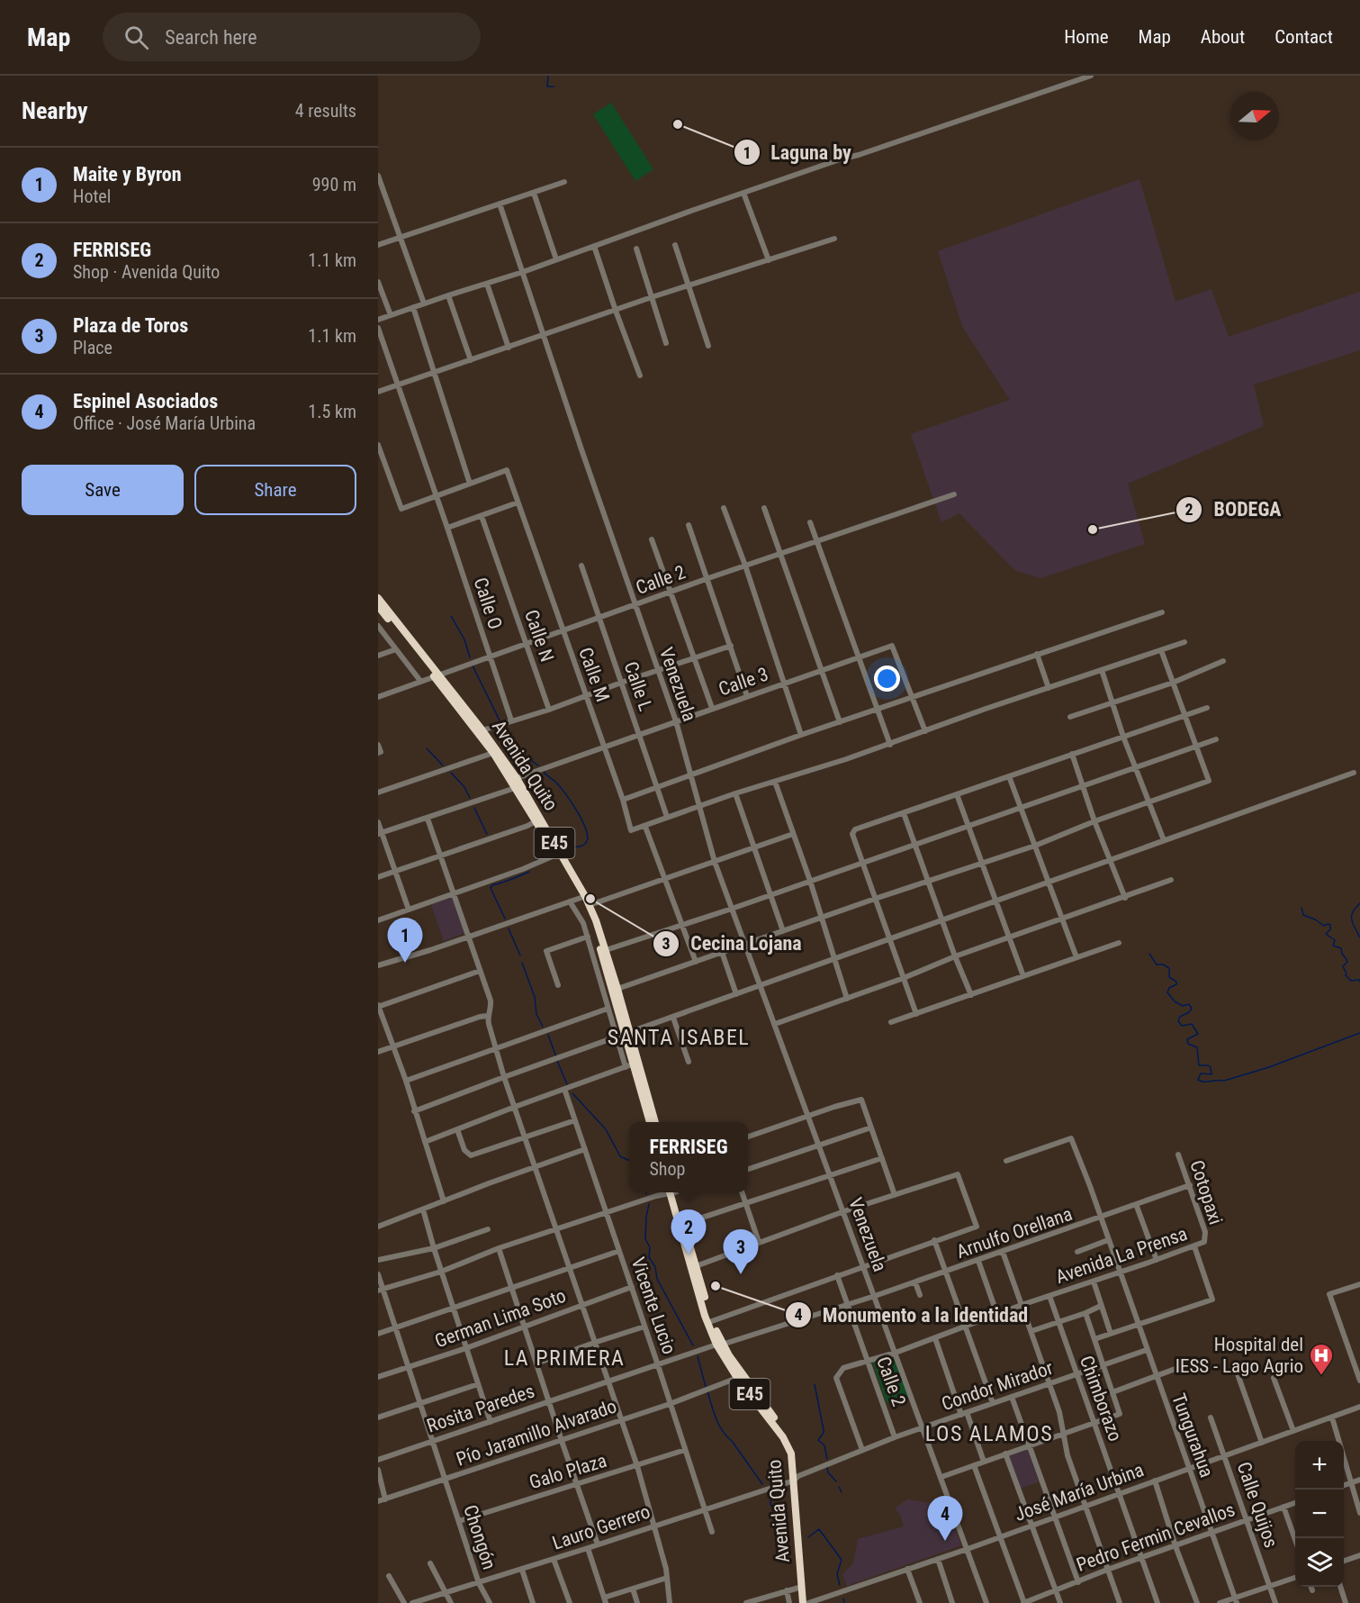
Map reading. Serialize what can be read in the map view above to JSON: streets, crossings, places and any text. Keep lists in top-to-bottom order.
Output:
{
  "streets": {
    "highway": ["Avenida Quito", "E45"],
    "street": [
      "Calle 2",
      "Calle O",
      "Calle N",
      "Calle M",
      "Calle 3",
      "Venezuela",
      "Calle L",
      "Cotopaxi",
      "Arnulfo Orellana",
      "Avenida La Prensa",
      "Vicente Lucio",
      "German Lima Soto",
      "Condor Mirador",
      "Chimborazo",
      "Rosita Paredes",
      "Pío Jaramillo Alvarado",
      "Tungurahua",
      "Galo Plaza",
      "José María Urbina",
      "Calle Quijos",
      "Lauro Gerrero",
      "Chongón",
      "Pedro Fermin Cevallos"
    ]
  },
  "crossings": [
    ["Calle 2", "Calle O"],
    ["Calle 2", "Calle N"],
    ["Calle 2", "Calle M"],
    ["Calle 2", "Venezuela"],
    ["Calle 2", "Calle L"],
    ["Calle 2", "Avenida Quito"],
    ["Calle 2", "Arnulfo Orellana"],
    ["Calle 2", "Avenida La Prensa"],
    ["Calle 2", "Condor Mirador"],
    ["Calle M", "Calle 3"],
    ["Calle 3", "Venezuela"],
    ["Calle 3", "Calle L"],
    ["Calle 3", "Avenida Quito"],
    ["Venezuela", "Arnulfo Orellana"],
    ["Venezuela", "Avenida La Prensa"],
    ["Venezuela", "Condor Mirador"],
    ["Venezuela", "José María Urbina"],
    ["Avenida Quito", "Arnulfo Orellana"],
    ["Avenida Quito", "Condor Mirador"],
    ["Avenida Quito", "Rosita Paredes"],
    ["Avenida Quito", "Pío Jaramillo Alvarado"],
    ["Avenida Quito", "José María Urbina"],
    ["Avenida Quito", "Lauro Gerrero"],
    ["Cotopaxi", "Arnulfo Orellana"],
    ["Cotopaxi", "Avenida La Prensa"],
    ["Cotopaxi", "Tungurahua"],
    ["Arnulfo Orellana", "Rosita Paredes"],
    ["Arnulfo Orellana", "Tungurahua"],
    ["Avenida La Prensa", "Condor Mirador"],
    ["Avenida La Prensa", "Chimborazo"],
    ["Avenida La Prensa", "Tungurahua"],
    ["Vicente Lucio", "German Lima Soto"],
    ["Vicente Lucio", "Rosita Paredes"],
    ["Vicente Lucio", "Pío Jaramillo Alvarado"],
    ["Vicente Lucio", "Galo Plaza"],
    ["Vicente Lucio", "Lauro Gerrero"],
    ["German Lima Soto", "Chongón"],
    ["Condor Mirador", "Chimborazo"],
    ["Condor Mirador", "Tungurahua"],
    ["Condor Mirador", "Lauro Gerrero"],
    ["Chimborazo", "José María Urbina"],
    ["Chimborazo", "Pedro Fermin Cevallos"],
    ["Rosita Paredes", "Chongón"],
    ["Pío Jaramillo Alvarado", "Chongón"],
    ["Tungurahua", "José María Urbina"],
    ["Tungurahua", "Pedro Fermin Cevallos"],
    ["Galo Plaza", "Chongón"],
    ["José María Urbina", "Calle Quijos"],
    ["Calle Quijos", "Pedro Fermin Cevallos"],
    ["Lauro Gerrero", "Chongón"]
  ],
  "districts": ["SANTA ISABEL", "LA PRIMERA", "LOS ALAMOS"],
  "places": {
    "other": [
      "Laguna by",
      "BODEGA",
      "Cecina Lojana",
      "Monumento a la Identidad"
    ],
    "hospital": ["Hospital del IESS - Lago Agrio"]
  },
  "north": "right",
  "page": {
    "header": "Map",
    "search": "Search here",
    "nav": [
      "Home",
      "Map",
      "About",
      "Contact"
    ],
    "heading": ["Nearby", "4 results"],
    "list": [
      {
        "mark": "1",
        "name": "Maite y Byron",
        "note": "Hotel",
        "value": "990 m"
      },
      {
        "mark": "2",
        "name": "FERRISEG",
        "note": "Shop · Avenida Quito",
        "value": "1.1 km"
      },
      {
        "mark": "3",
        "name": "Plaza de Toros",
        "note": "Place",
        "value": "1.1 km"
      },
      {
        "mark": "4",
        "name": "Espinel Asociados",
        "note": "Office · José María Urbina",
        "value": "1.5 km"
      }
    ],
    "buttons": ["Save", "Share"],
    "pins": [
      "1",
      "2",
      "3",
      "4"
    ],
    "popup": ["FERRISEG", "Shop"],
    "map_buttons": ["+", "−"]
  }
}
